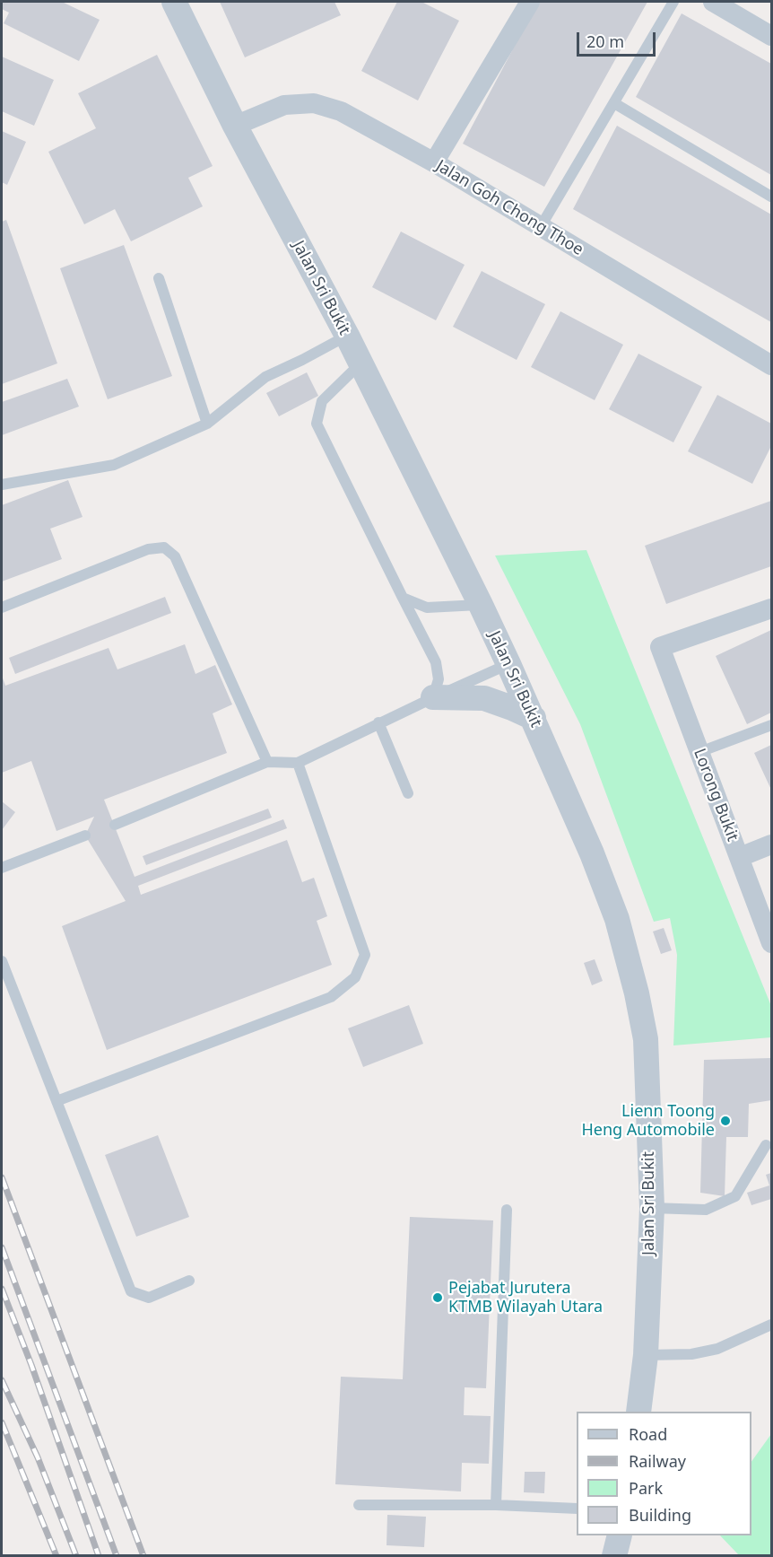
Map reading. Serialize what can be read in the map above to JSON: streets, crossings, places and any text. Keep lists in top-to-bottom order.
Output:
{
  "streets": {
    "street": ["Jalan Goh Chong Thoe", "Jalan Sri Bukit", "Lorong Bukit"]
  },
  "crossings": [
    ["Jalan Goh Chong Thoe", "Jalan Sri Bukit"]
  ],
  "places": ["Lienn Toong Heng Automobile", "Pejabat Jurutera KTMB Wilayah Utara"],
  "legend": [
    "Road",
    "Railway",
    "Park",
    "Building"
  ],
  "scale_bar": "20 m"
}
